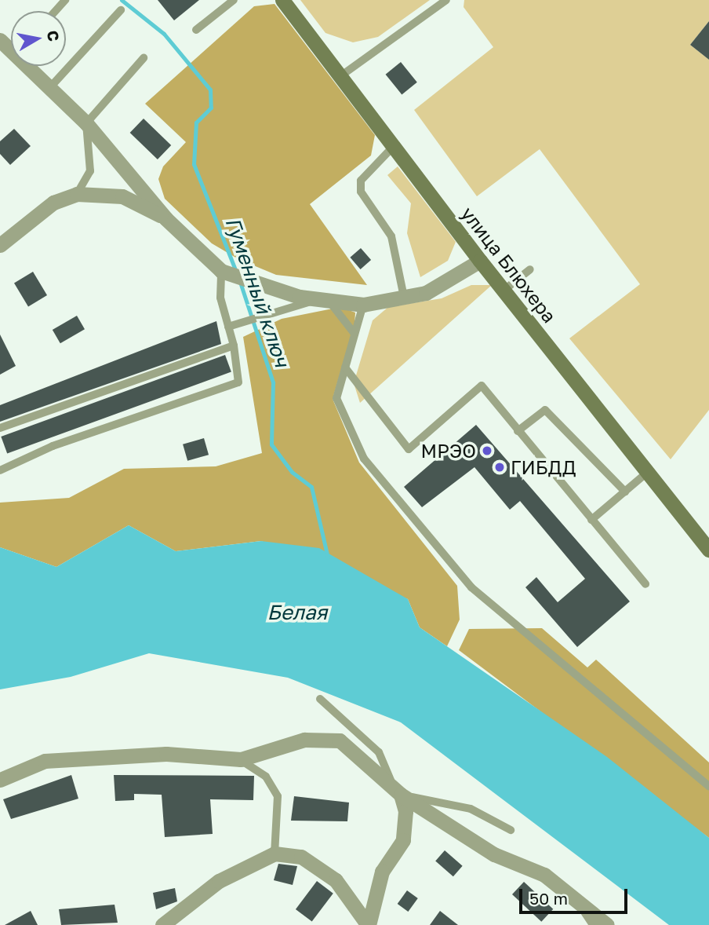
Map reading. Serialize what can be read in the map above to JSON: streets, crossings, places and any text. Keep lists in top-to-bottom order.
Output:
{
  "streets": {
    "main road": ["улица Блюхера"]
  },
  "water": ["Гуменный ключ", "Белая"],
  "places": ["МРЭО", "ГИБДД"],
  "scale_bar": "50 m",
  "north": "right"
}
